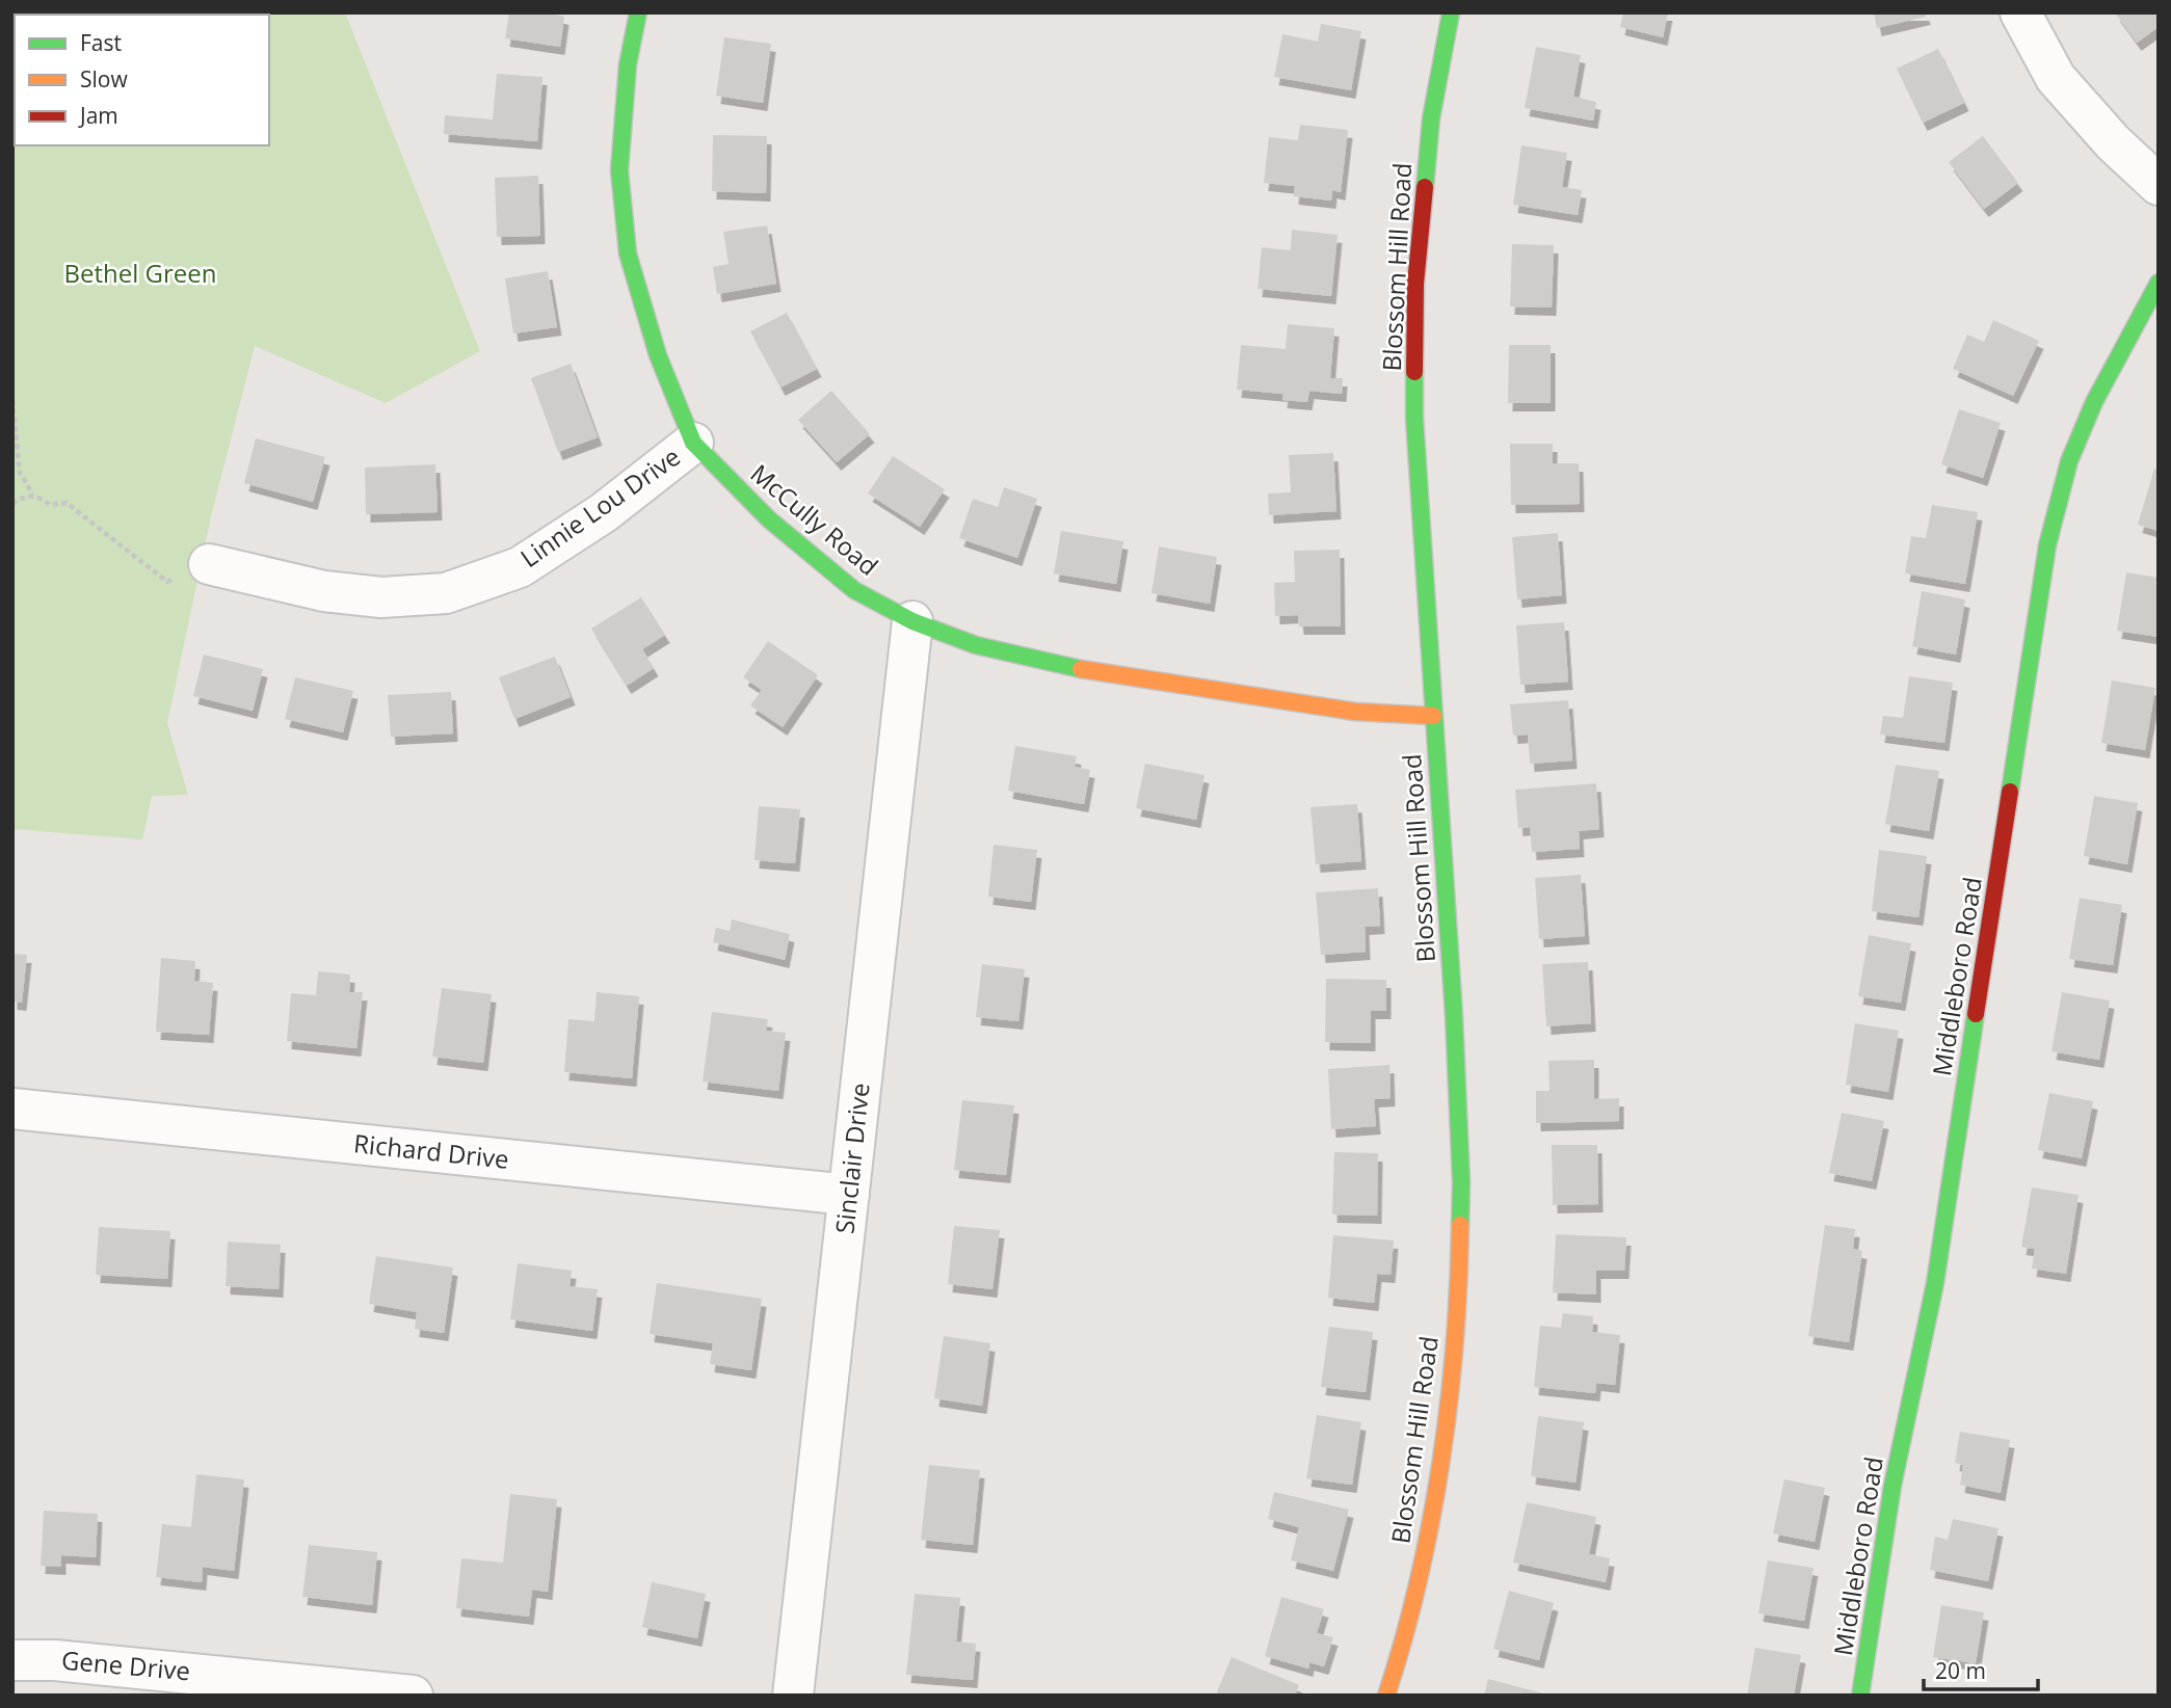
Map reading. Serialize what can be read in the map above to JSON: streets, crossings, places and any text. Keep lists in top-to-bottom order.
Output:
{
  "streets": {
    "street": [
      "Blossom Hill Road",
      "Linnie Lou Drive",
      "McCully Road",
      "Middleboro Road",
      "Richard Drive",
      "Sinclair Drive",
      "Gene Drive"
    ]
  },
  "crossings": [
    ["Blossom Hill Road", "McCully Road"],
    ["Linnie Lou Drive", "McCully Road"],
    ["McCully Road", "Sinclair Drive"],
    ["Richard Drive", "Sinclair Drive"]
  ],
  "parks": ["Bethel Green"],
  "legend": ["Fast", "Slow", "Jam"],
  "scale_bar": "20 m"
}
